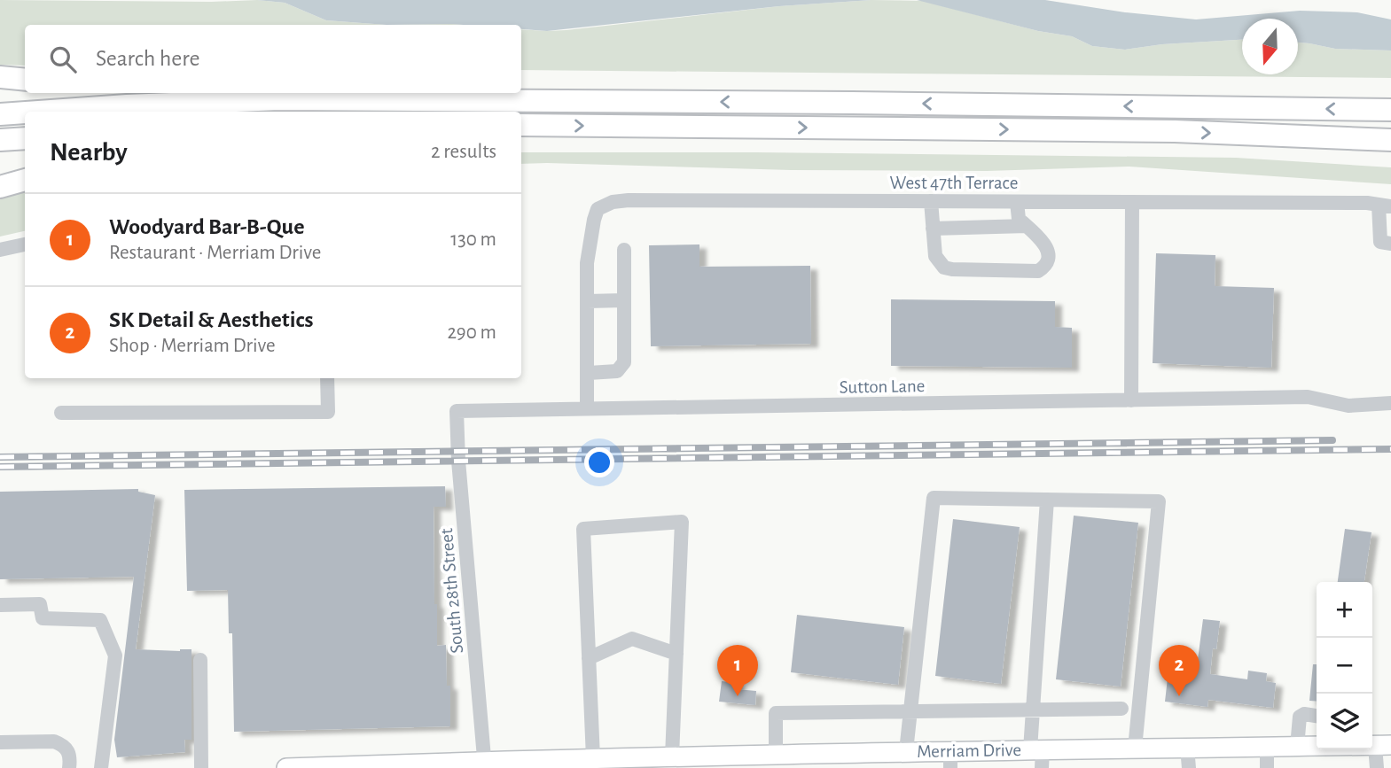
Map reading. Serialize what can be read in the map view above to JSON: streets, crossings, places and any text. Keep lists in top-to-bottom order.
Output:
{
  "streets": {
    "main road": ["Merriam Drive"],
    "street": ["West 47th Terrace", "Sutton Lane", "South 28th Street"]
  },
  "crossings": [
    ["Sutton Lane", "South 28th Street"],
    ["South 28th Street", "Merriam Drive"]
  ],
  "north": "bottom",
  "page": {
    "search": "Search here",
    "heading": ["Nearby", "2 results"],
    "list": [
      {
        "mark": "1",
        "name": "Woodyard Bar-B-Que",
        "note": "Restaurant · Merriam Drive",
        "value": "130 m"
      },
      {
        "mark": "2",
        "name": "SK Detail & Aesthetics",
        "note": "Shop · Merriam Drive",
        "value": "290 m"
      }
    ],
    "map_buttons": ["+", "−"],
    "pins": ["1", "2"]
  }
}
